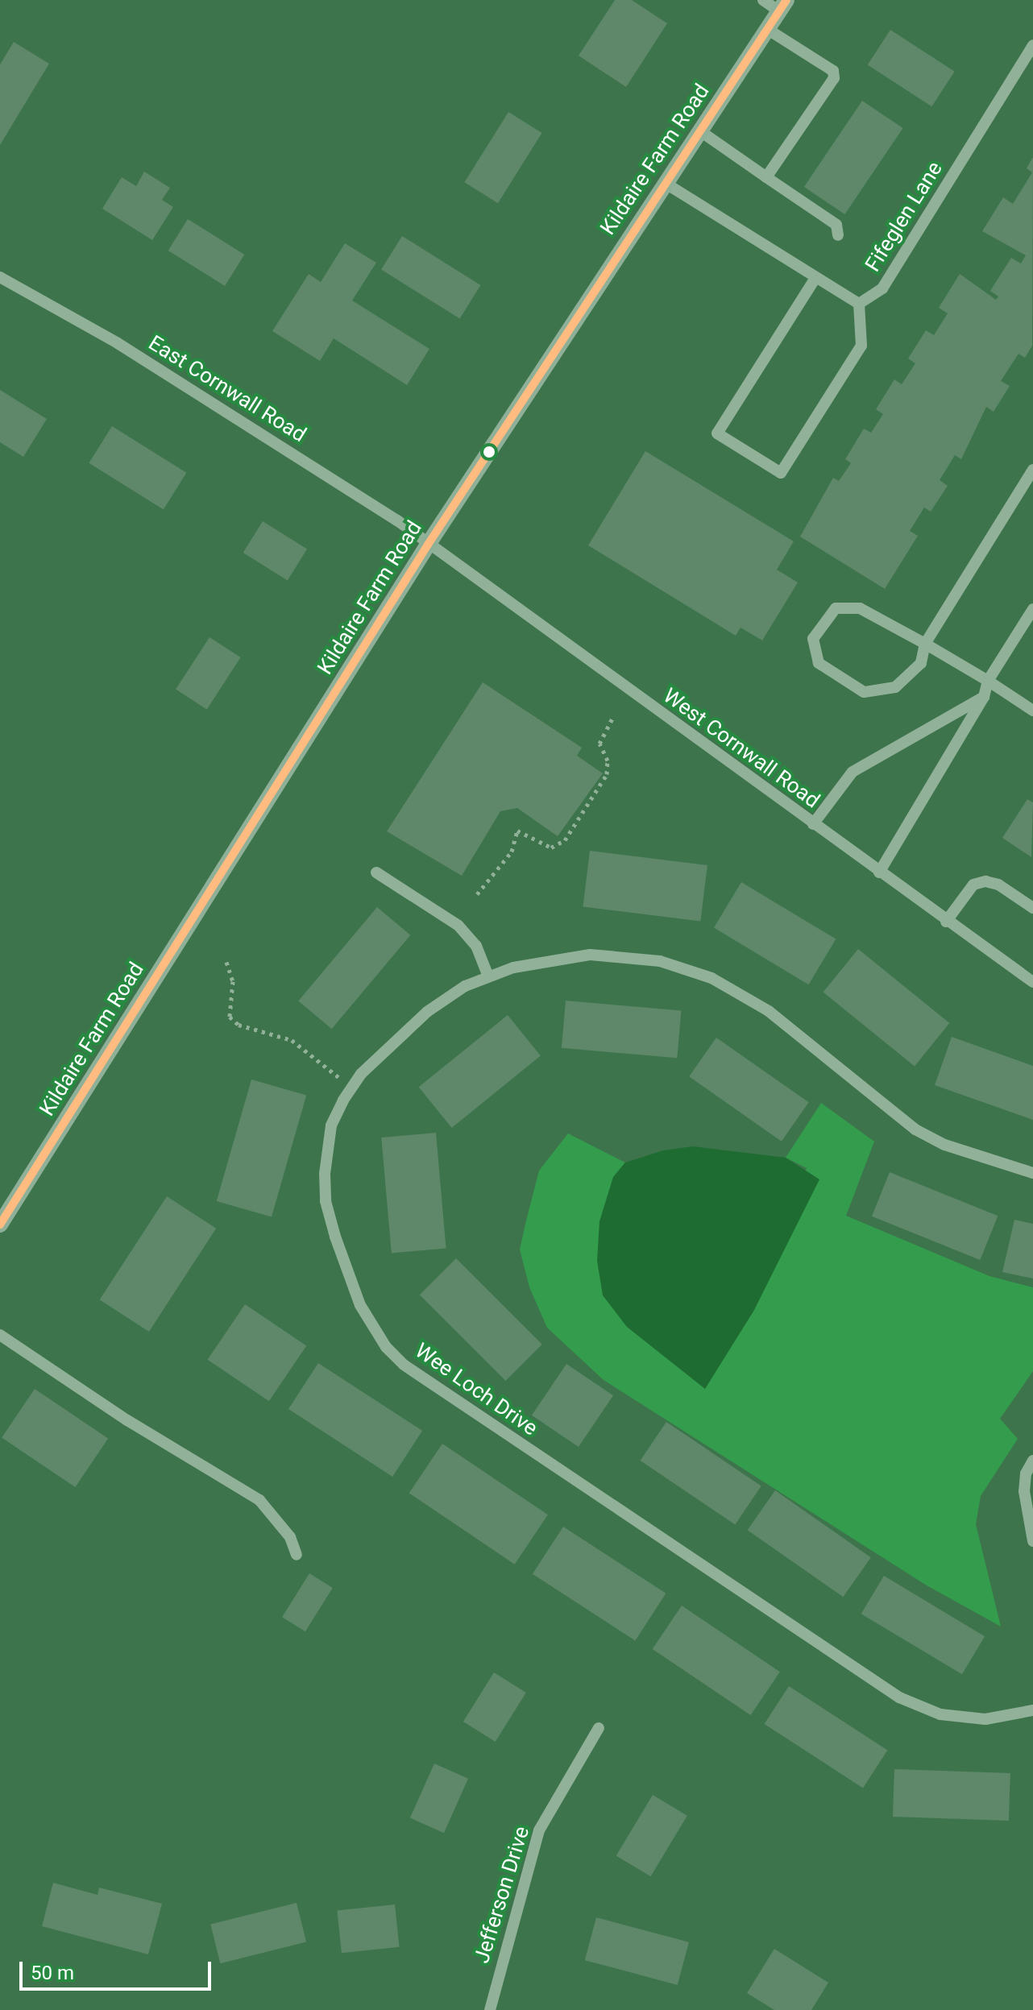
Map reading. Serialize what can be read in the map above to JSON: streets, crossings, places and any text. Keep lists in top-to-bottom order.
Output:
{
  "streets": {
    "main road": ["Kildaire Farm Road"],
    "street": [
      "Fifeglen Lane",
      "East Cornwall Road",
      "West Cornwall Road",
      "Wee Loch Drive",
      "Jefferson Drive"
    ]
  },
  "crossings": [
    ["Kildaire Farm Road", "East Cornwall Road"],
    ["Kildaire Farm Road", "West Cornwall Road"],
    ["East Cornwall Road", "West Cornwall Road"]
  ],
  "scale_bar": "50 m"
}
